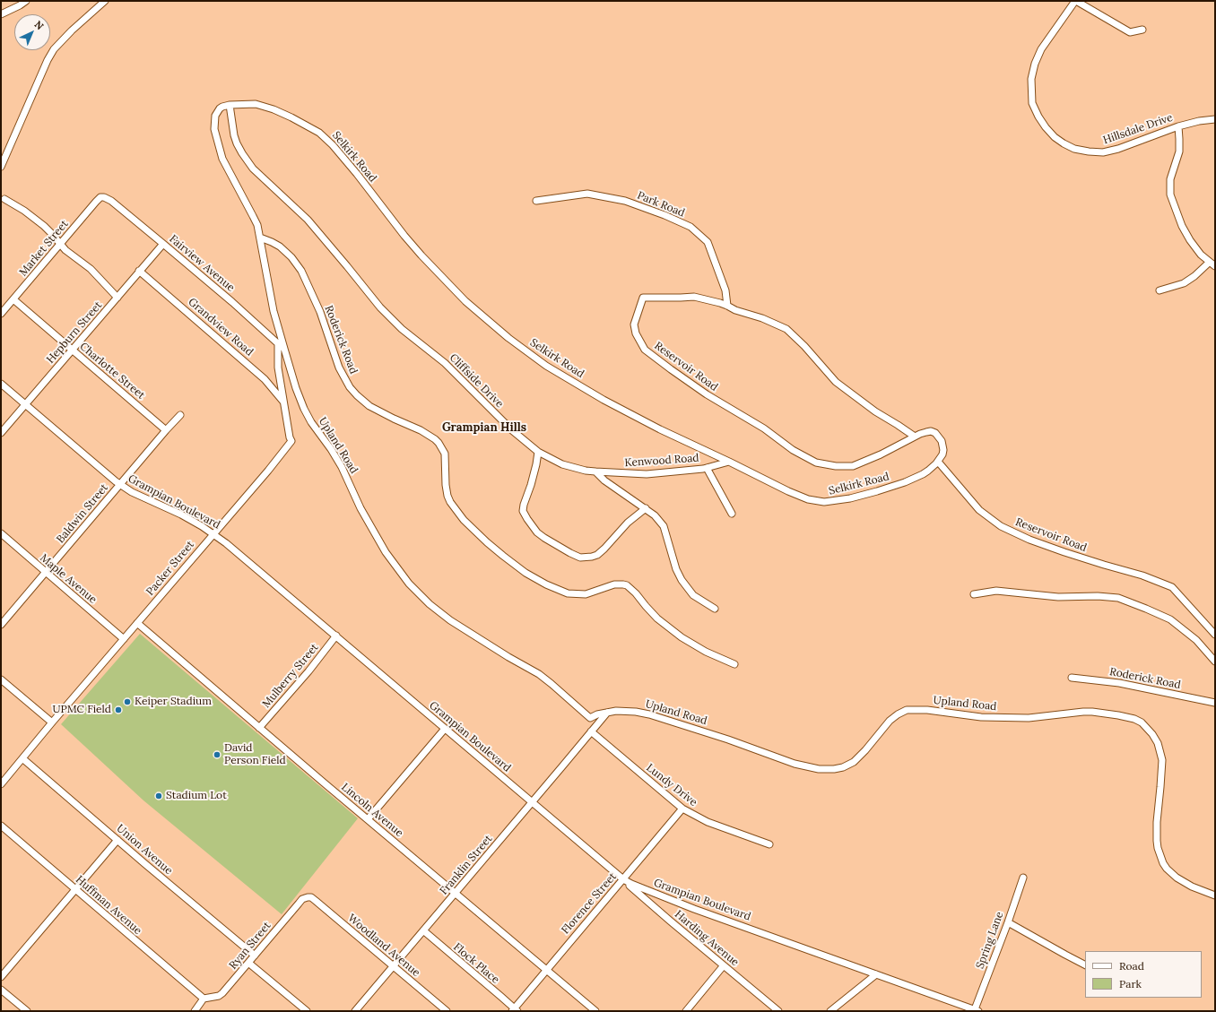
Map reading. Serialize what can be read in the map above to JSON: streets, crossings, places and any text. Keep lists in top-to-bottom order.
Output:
{
  "streets": {
    "street": [
      "Hillsdale Drive",
      "Selkirk Road",
      "Park Road",
      "Market Street",
      "Fairview Avenue",
      "Grandview Road",
      "Hepburn Street",
      "Roderick Road",
      "Reservoir Road",
      "Charlotte Street",
      "Cliffside Drive",
      "Upland Road",
      "Kenwood Road",
      "Grampian Boulevard",
      "Baldwin Street",
      "Packer Street",
      "Maple Avenue",
      "Mulberry Street",
      "Lundy Drive",
      "Lincoln Avenue",
      "Union Avenue",
      "Franklin Street",
      "Florence Street",
      "Huffman Avenue",
      "Harding Avenue",
      "Spring Lane",
      "Ryan Street",
      "Woodland Avenue",
      "Flock Place"
    ]
  },
  "crossings": [
    ["Selkirk Road", "Reservoir Road"],
    ["Selkirk Road", "Cliffside Drive"],
    ["Selkirk Road", "Upland Road"],
    ["Selkirk Road", "Kenwood Road"],
    ["Park Road", "Reservoir Road"],
    ["Market Street", "Fairview Avenue"],
    ["Market Street", "Charlotte Street"],
    ["Fairview Avenue", "Hepburn Street"],
    ["Fairview Avenue", "Upland Road"],
    ["Fairview Avenue", "Packer Street"],
    ["Grandview Road", "Hepburn Street"],
    ["Grandview Road", "Packer Street"],
    ["Hepburn Street", "Charlotte Street"],
    ["Hepburn Street", "Grampian Boulevard"],
    ["Roderick Road", "Upland Road"],
    ["Charlotte Street", "Baldwin Street"],
    ["Cliffside Drive", "Upland Road"],
    ["Cliffside Drive", "Kenwood Road"],
    ["Grampian Boulevard", "Baldwin Street"],
    ["Grampian Boulevard", "Packer Street"],
    ["Grampian Boulevard", "Mulberry Street"],
    ["Grampian Boulevard", "Franklin Street"],
    ["Grampian Boulevard", "Florence Street"],
    ["Grampian Boulevard", "Harding Avenue"],
    ["Grampian Boulevard", "Spring Lane"],
    ["Baldwin Street", "Maple Avenue"],
    ["Packer Street", "Maple Avenue"],
    ["Packer Street", "Lincoln Avenue"],
    ["Packer Street", "Union Avenue"],
    ["Mulberry Street", "Lincoln Avenue"],
    ["Lundy Drive", "Franklin Street"],
    ["Lundy Drive", "Florence Street"],
    ["Lincoln Avenue", "Franklin Street"],
    ["Lincoln Avenue", "Florence Street"],
    ["Union Avenue", "Ryan Street"],
    ["Franklin Street", "Woodland Avenue"],
    ["Franklin Street", "Flock Place"],
    ["Florence Street", "Harding Avenue"],
    ["Florence Street", "Flock Place"],
    ["Huffman Avenue", "Ryan Street"],
    ["Ryan Street", "Woodland Avenue"]
  ],
  "districts": ["Grampian Hills"],
  "places": [
    "Keiper Stadium",
    "UPMC Field",
    "David Person Field",
    "Stadium Lot"
  ],
  "legend": ["Road", "Park"],
  "north": "top right"
}
